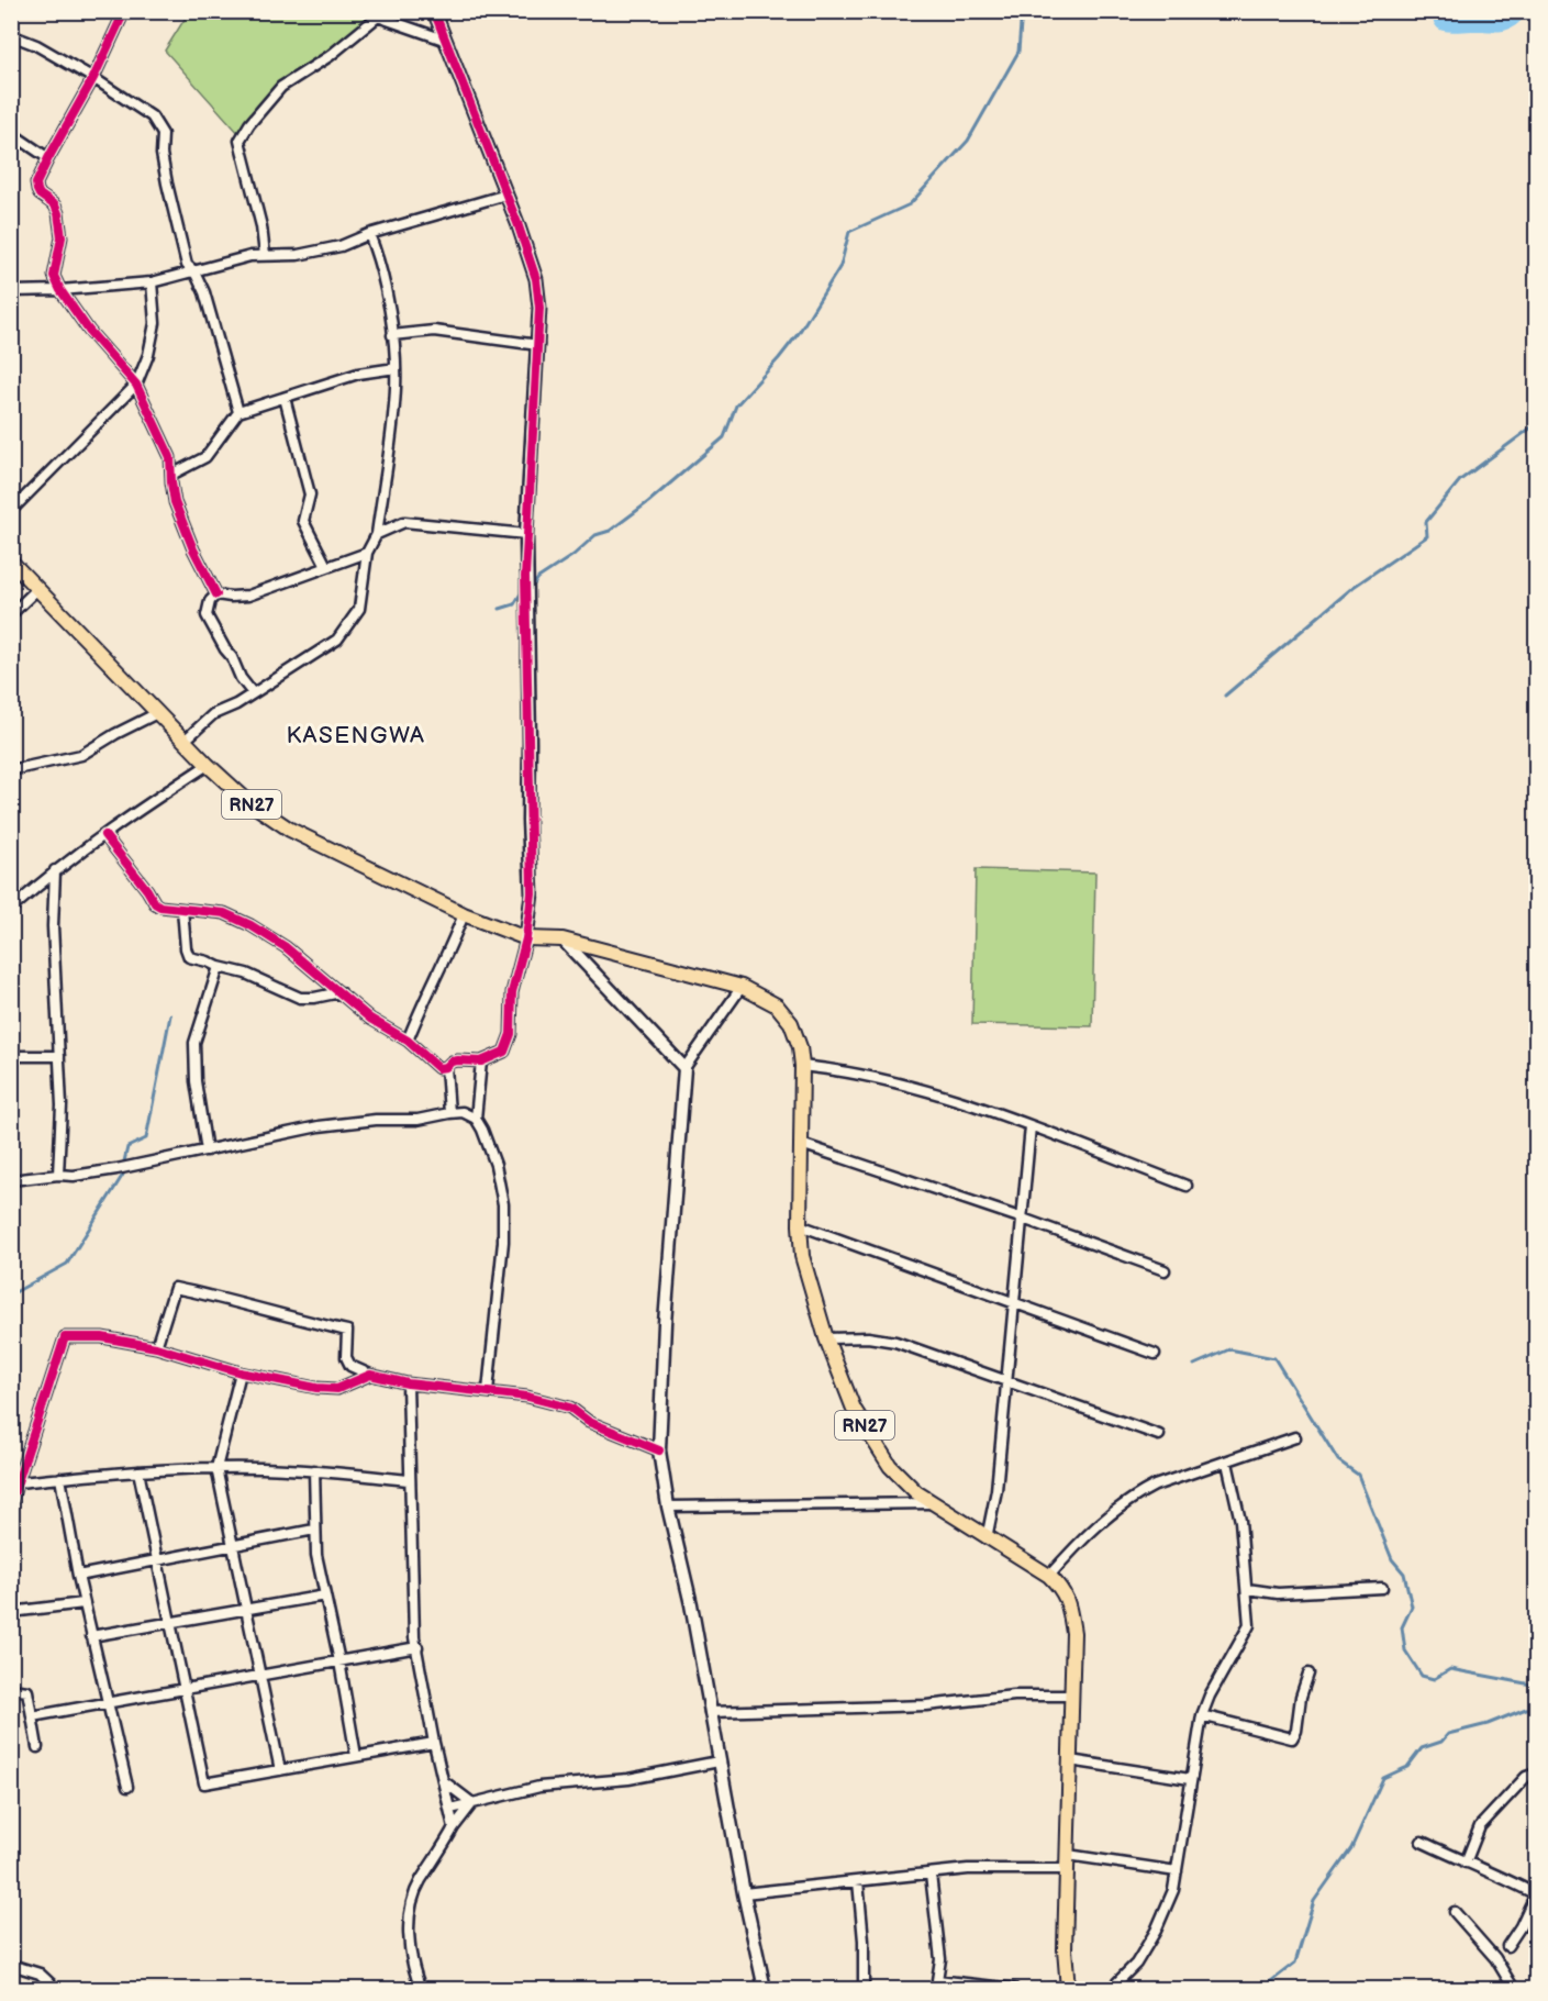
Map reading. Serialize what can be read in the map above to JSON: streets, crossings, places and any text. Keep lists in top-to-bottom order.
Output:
{
  "streets": {
    "main road": ["RN27"]
  },
  "districts": ["KASENGWA"]
}
